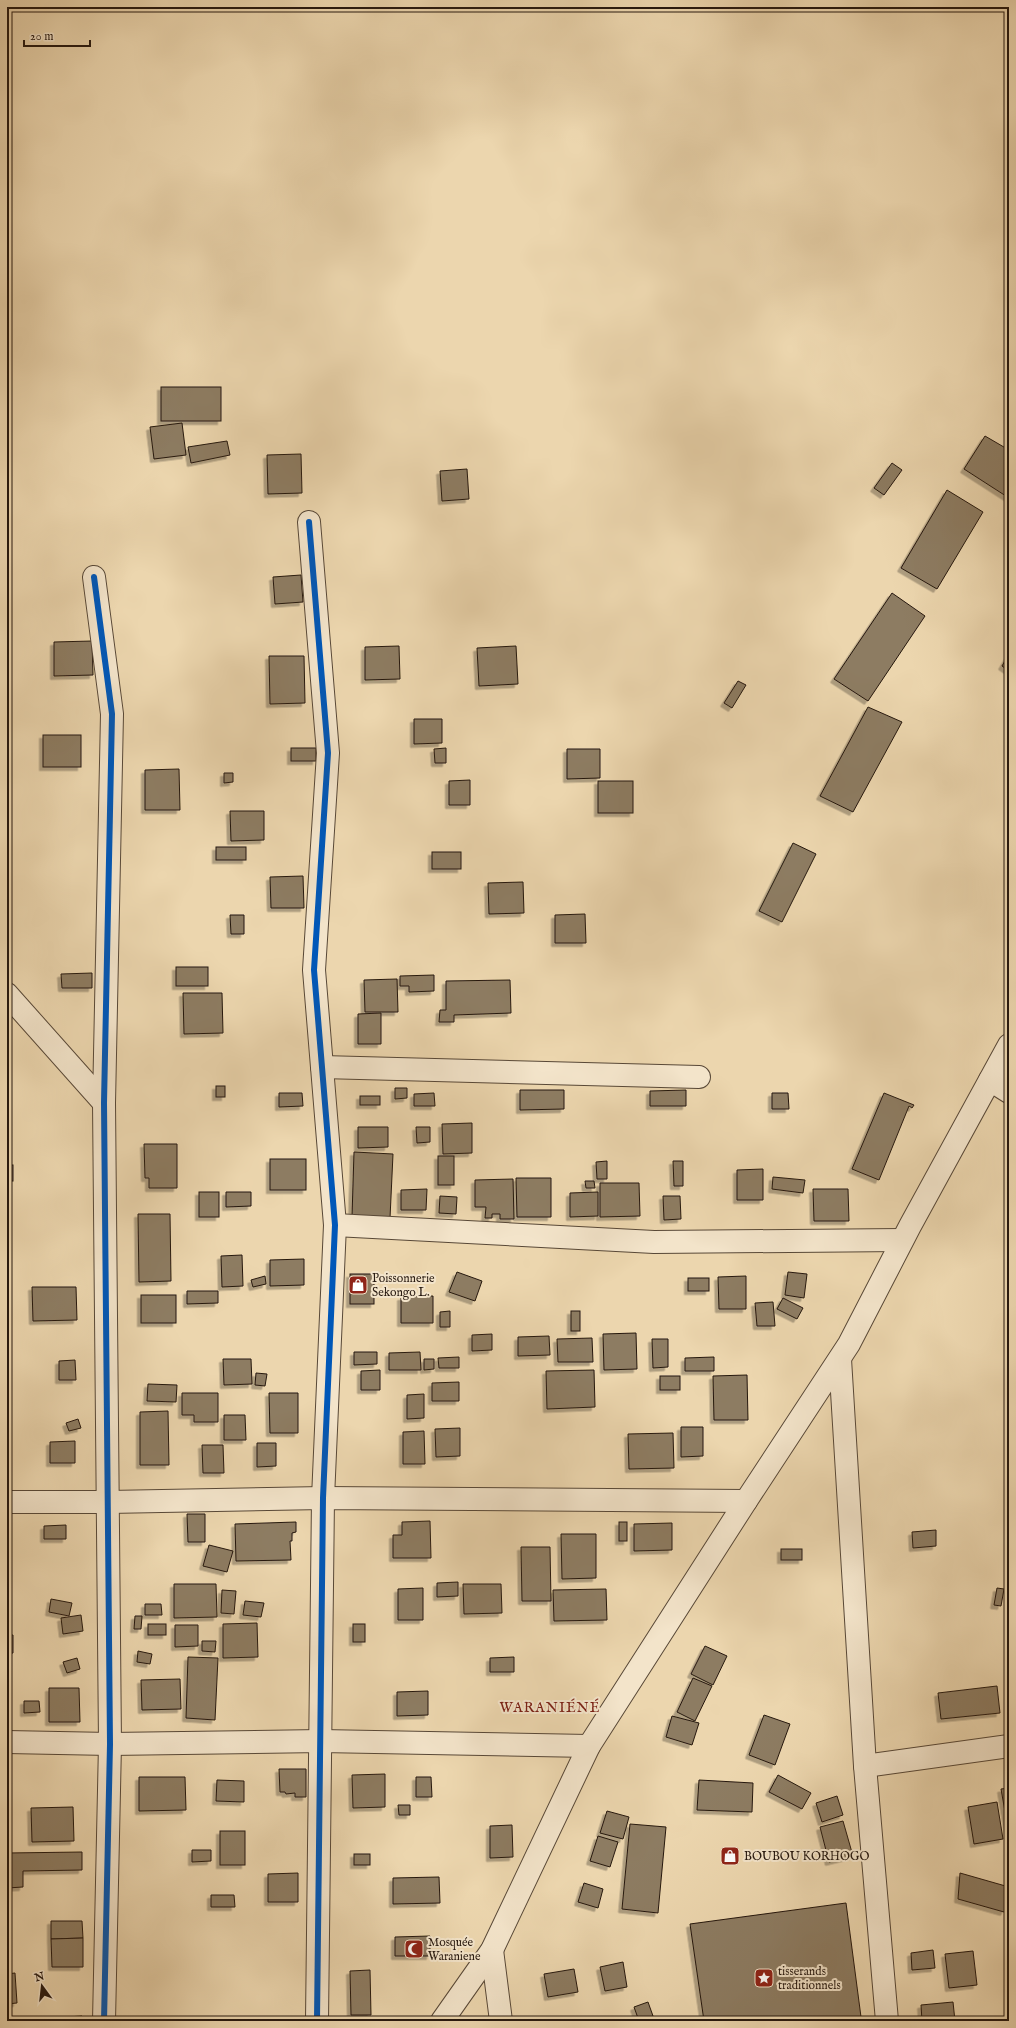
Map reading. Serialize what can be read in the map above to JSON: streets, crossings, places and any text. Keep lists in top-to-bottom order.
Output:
{
  "districts": ["WARANIÉNÉ"],
  "places": {
    "shop": ["Poissonnerie Sekongo L.", "BOUBOU KORHOGO"],
    "mosque": ["Mosquée Waraniene"],
    "place": ["tisserands traditionnels"]
  },
  "scale_bar": "20 m",
  "north": "top"
}
